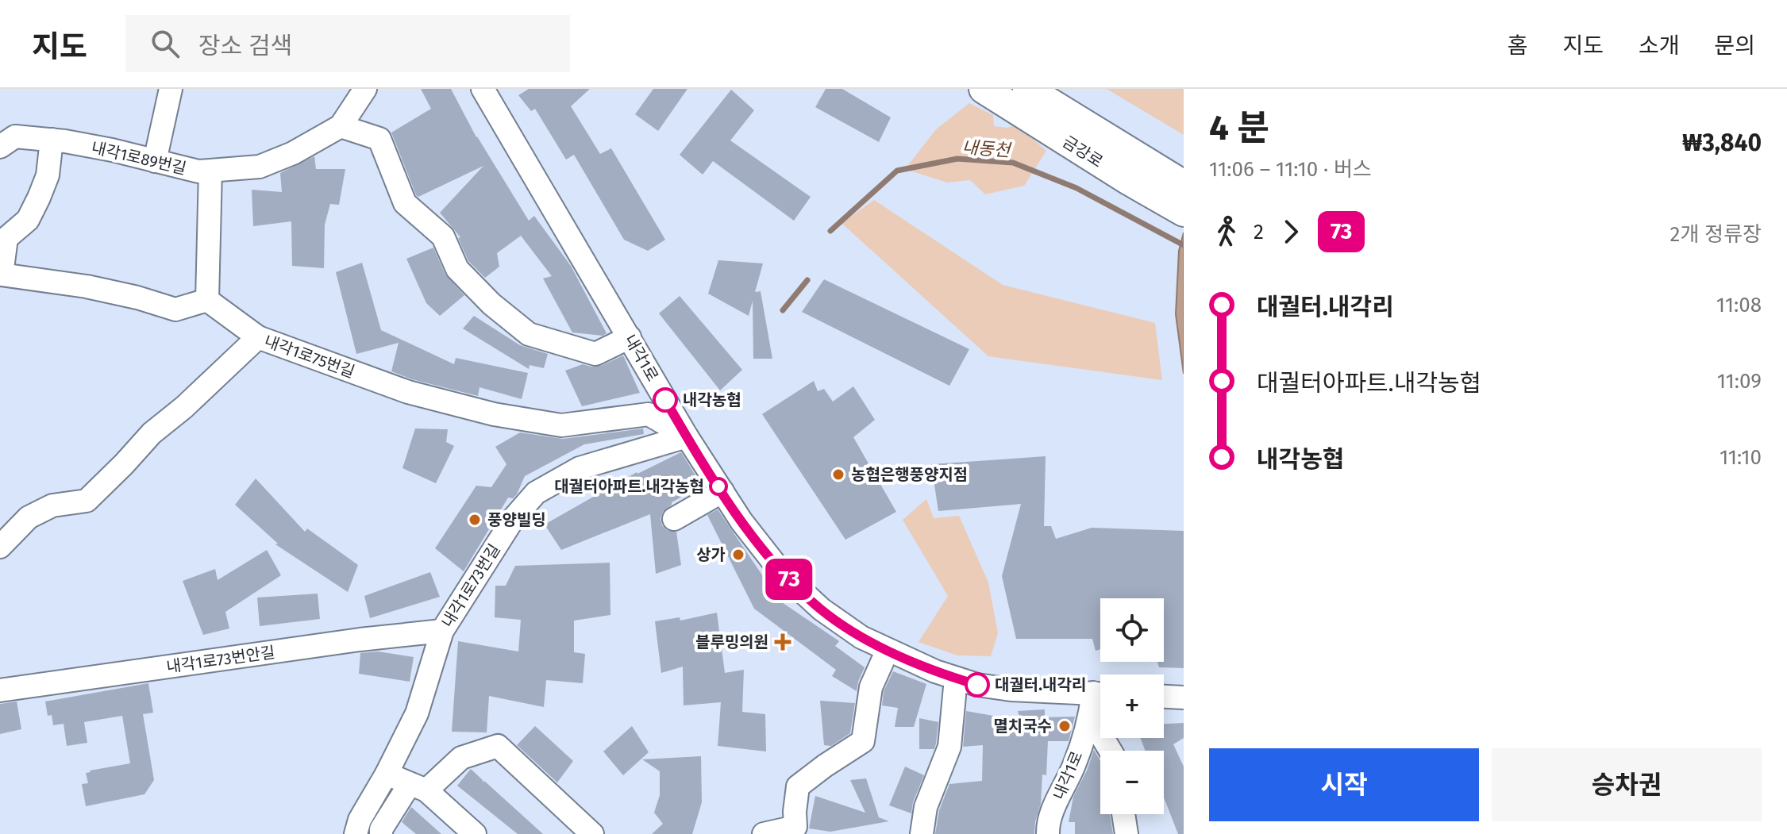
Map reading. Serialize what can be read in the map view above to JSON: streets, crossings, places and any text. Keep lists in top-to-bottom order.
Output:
{
  "streets": {
    "main road": ["금강로"],
    "street": [
      "내각1로89번길",
      "내각1로75번길",
      "내각1로",
      "내각1로73번길",
      "내각1로73번안길"
    ]
  },
  "crossings": [
    ["내각1로75번길", "내각1로"],
    ["내각1로75번길", "내각1로73번길"],
    ["내각1로", "내각1로73번길"],
    ["내각1로73번길", "내각1로73번안길"]
  ],
  "water": ["내동천"],
  "places": {
    "other": [
      "내각농협",
      "농협은행풍양지점",
      "대궐터아파트.내각농협",
      "풍양빌딩",
      "상가",
      "대궐터.내각리",
      "멸치국수"
    ],
    "health": ["블루밍의원"]
  },
  "lines": ["bus line 73"],
  "page": {
    "header": "지도",
    "search": "장소 검색",
    "nav": [
      "홈",
      "지도",
      "소개",
      "문의"
    ],
    "on_map": "73",
    "heading": ["4 분", "11:06 – 11:10 · 버스", "₩3,840"],
    "legs": ["2", "73", "2개 정류장"],
    "list": [
      {
        "name": "대궐터.내각리",
        "value": "11:08"
      },
      {
        "name": "대궐터아파트.내각농협",
        "value": "11:09"
      },
      {
        "name": "내각농협",
        "value": "11:10"
      }
    ],
    "map_buttons": ["+", "−"],
    "buttons": ["시작", "승차권"]
  }
}
